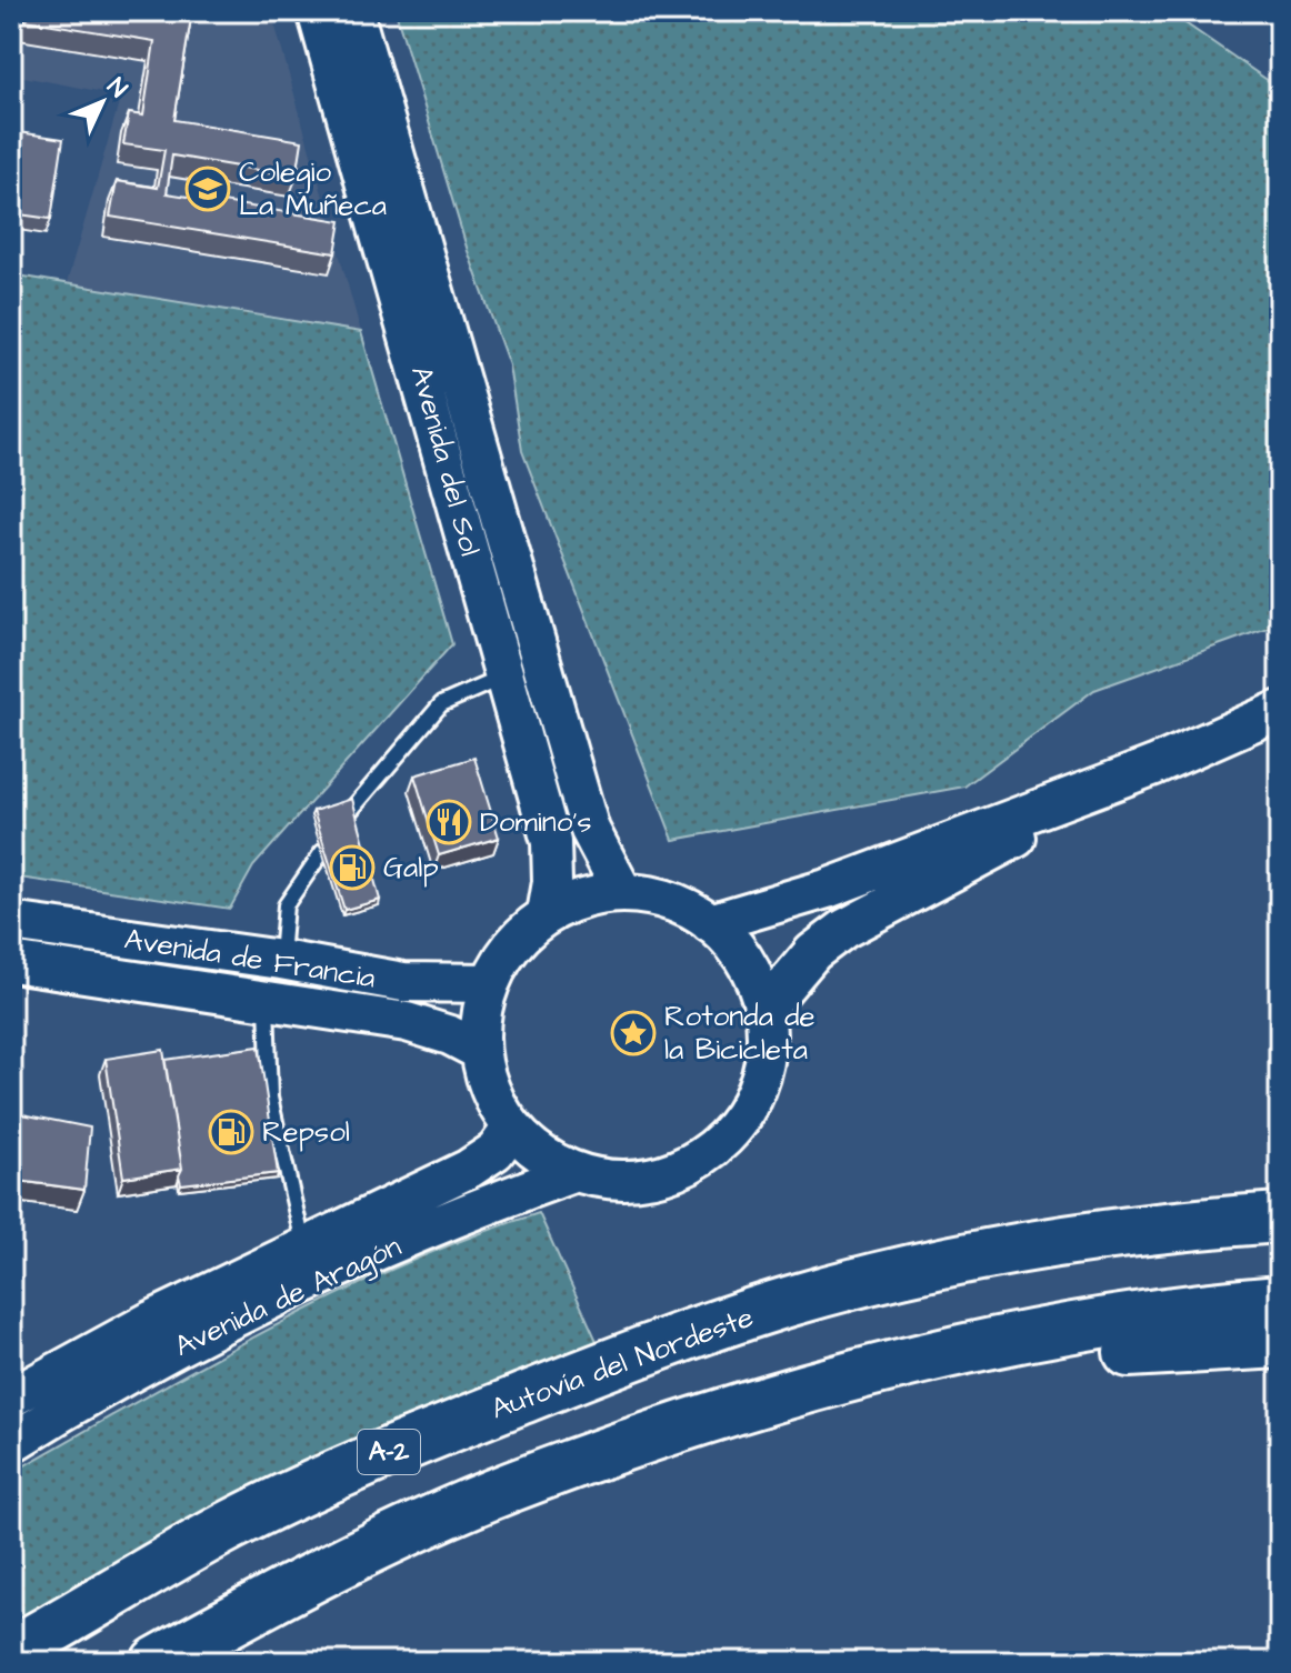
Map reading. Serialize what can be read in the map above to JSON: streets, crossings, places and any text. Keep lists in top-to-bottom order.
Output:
{
  "streets": {
    "highway": ["Autovía del Nordeste", "A-2"],
    "street": ["Avenida del Sol", "Avenida de Francia", "Avenida de Aragón"]
  },
  "crossings": [
    ["Avenida del Sol", "Avenida de Francia"],
    ["Avenida del Sol", "Avenida de Aragón"],
    ["Avenida de Francia", "Avenida de Aragón"]
  ],
  "places": {
    "school or university": ["Colegio La Muñeca"],
    "restaurant": ["Domino's"],
    "fuel station": ["Galp", "Repsol"],
    "place": ["Rotonda de la Bicicleta"]
  },
  "north": "top right"
}
